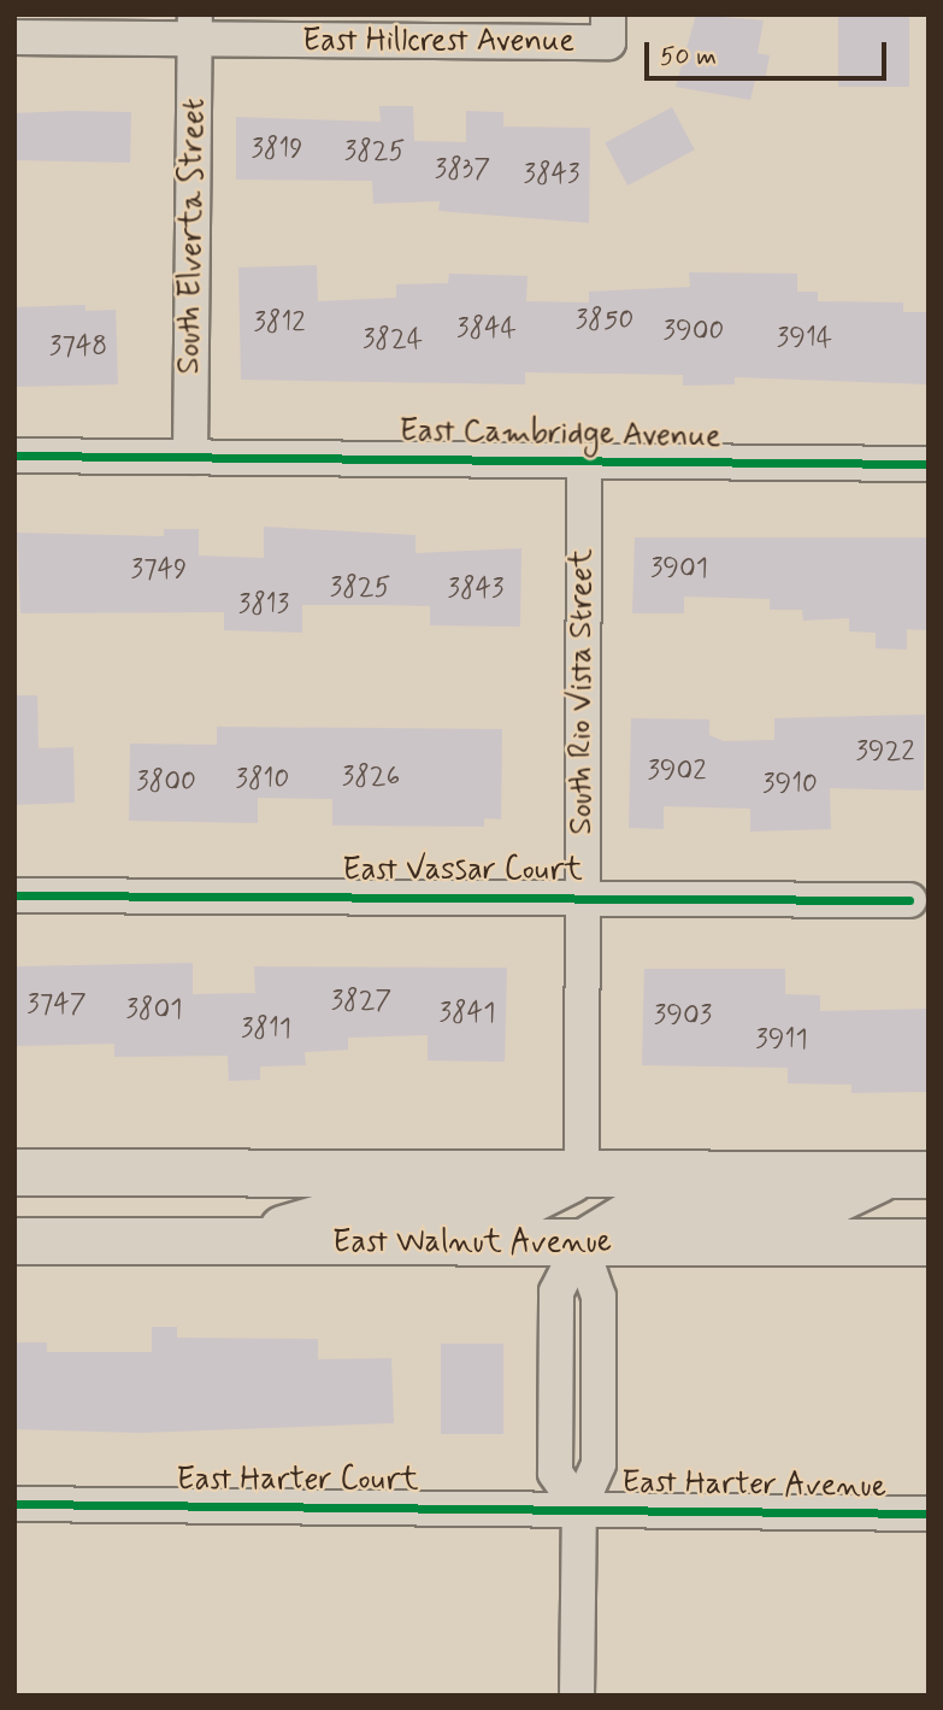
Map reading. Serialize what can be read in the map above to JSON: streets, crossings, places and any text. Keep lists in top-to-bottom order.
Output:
{
  "streets": {
    "main road": ["East Walnut Avenue"],
    "street": [
      "East Hillcrest Avenue",
      "South Elverta Street",
      "East Cambridge Avenue",
      "South Rio Vista Street",
      "East Vassar Court",
      "East Harter Court",
      "East Harter Avenue"
    ]
  },
  "crossings": [
    ["East Hillcrest Avenue", "South Elverta Street"],
    ["South Elverta Street", "East Cambridge Avenue"],
    ["East Cambridge Avenue", "South Rio Vista Street"],
    ["South Rio Vista Street", "East Vassar Court"],
    ["East Harter Court", "East Harter Avenue"]
  ],
  "house_numbers": [
    "3819",
    "3825",
    "3837",
    "3843",
    "3850",
    "3812",
    "3844",
    "3900",
    "3914",
    "3824",
    "3748",
    "3901",
    "3749",
    "3825",
    "3843",
    "3813",
    "3922",
    "3902",
    "3826",
    "3810",
    "3800",
    "3910",
    "3827",
    "3747",
    "3801",
    "3841",
    "3903",
    "3811",
    "3911"
  ],
  "scale_bar": "50 m"
}
